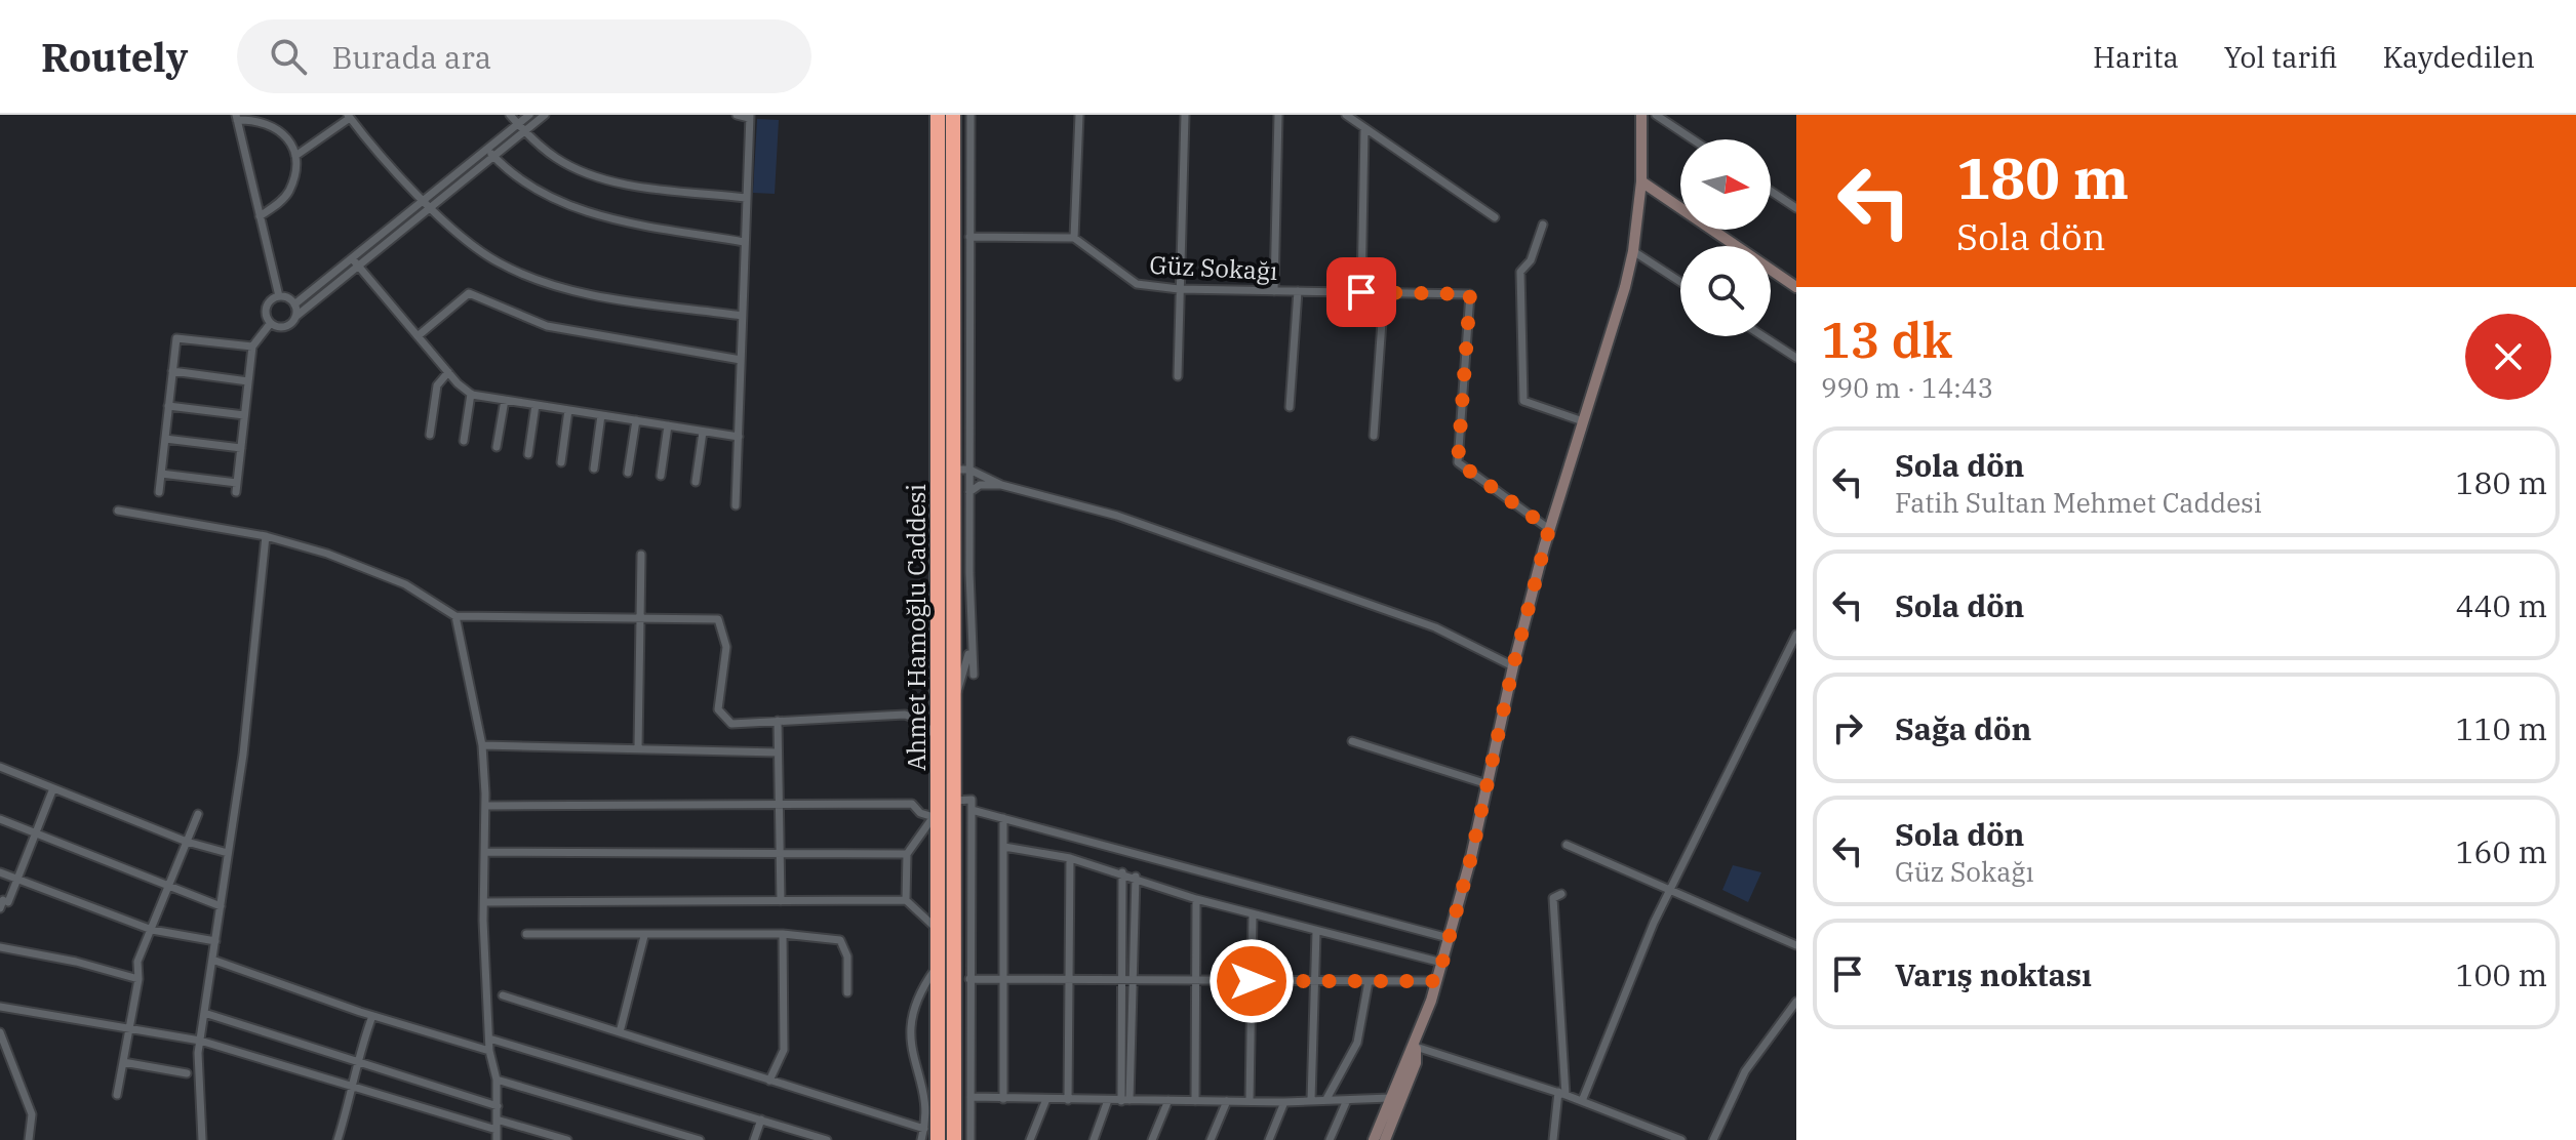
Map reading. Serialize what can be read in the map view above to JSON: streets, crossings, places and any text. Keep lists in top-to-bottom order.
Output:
{
  "streets": {
    "highway": ["Ahmet Hamoğlu Caddesi"],
    "street": ["Güz Sokağı"]
  },
  "north": "right",
  "page": {
    "header": "Routely",
    "search": "Burada ara",
    "nav": ["Harita", "Yol tarifi", "Kaydedilen"],
    "turn": ["180 m", "Sola dön"],
    "heading": ["13 dk", "990 m · 14:43"],
    "list": [
      {
        "name": "Sola dön",
        "note": "Fatih Sultan Mehmet Caddesi",
        "value": "180 m"
      },
      {
        "name": "Sola dön",
        "value": "440 m"
      },
      {
        "name": "Sağa dön",
        "value": "110 m"
      },
      {
        "name": "Sola dön",
        "note": "Güz Sokağı",
        "value": "160 m"
      },
      {
        "name": "Varış noktası",
        "value": "100 m"
      }
    ]
  }
}
